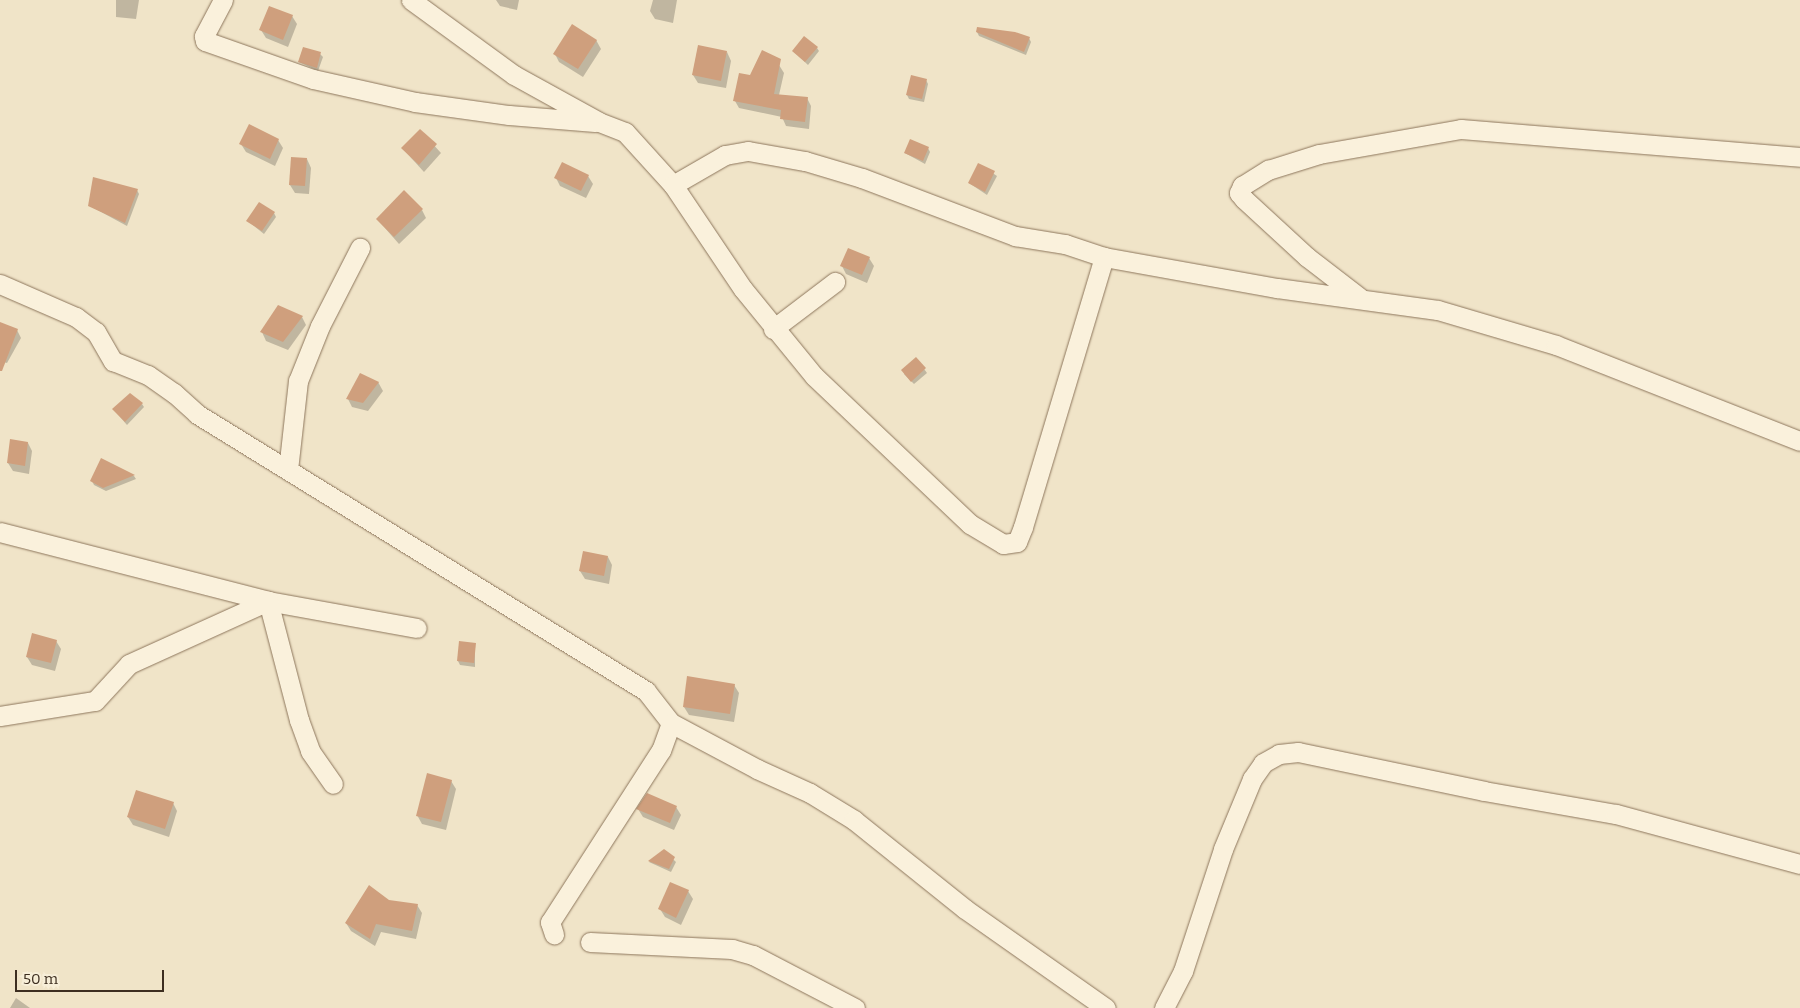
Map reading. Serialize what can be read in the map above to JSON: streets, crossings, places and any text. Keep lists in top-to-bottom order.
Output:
{
  "scale_bar": "50 m"
}
